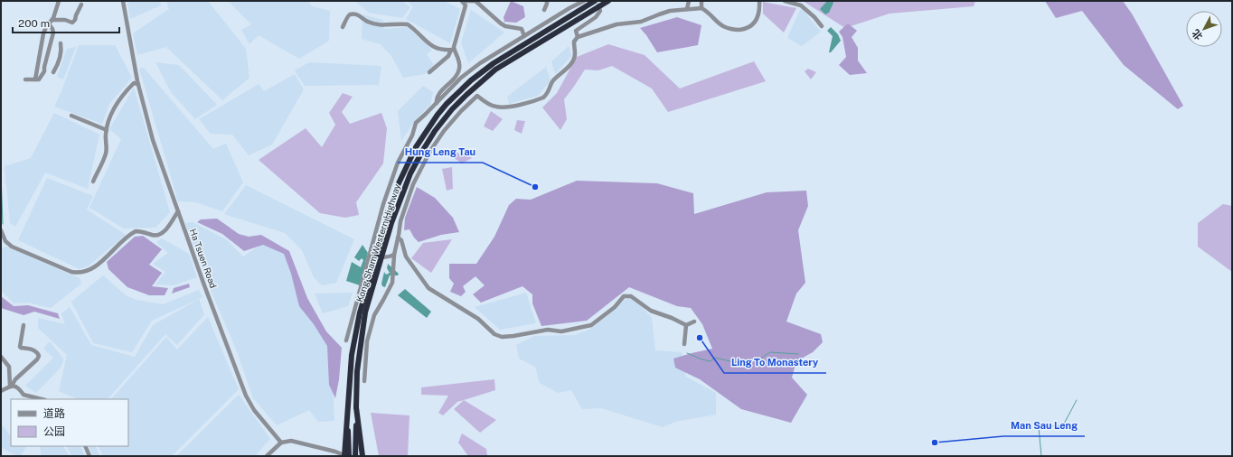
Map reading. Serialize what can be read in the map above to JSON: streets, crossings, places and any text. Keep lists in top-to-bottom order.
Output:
{
  "streets": {
    "highway": ["Kong Sham Western Highway"],
    "street": ["Ha Tsuen Road"]
  },
  "places": ["Hung Leng Tau", "Ling To Monastery", "Man Sau Leng"],
  "legend": ["道路", "公园"],
  "scale_bar": "200 m",
  "north": "bottom left"
}
